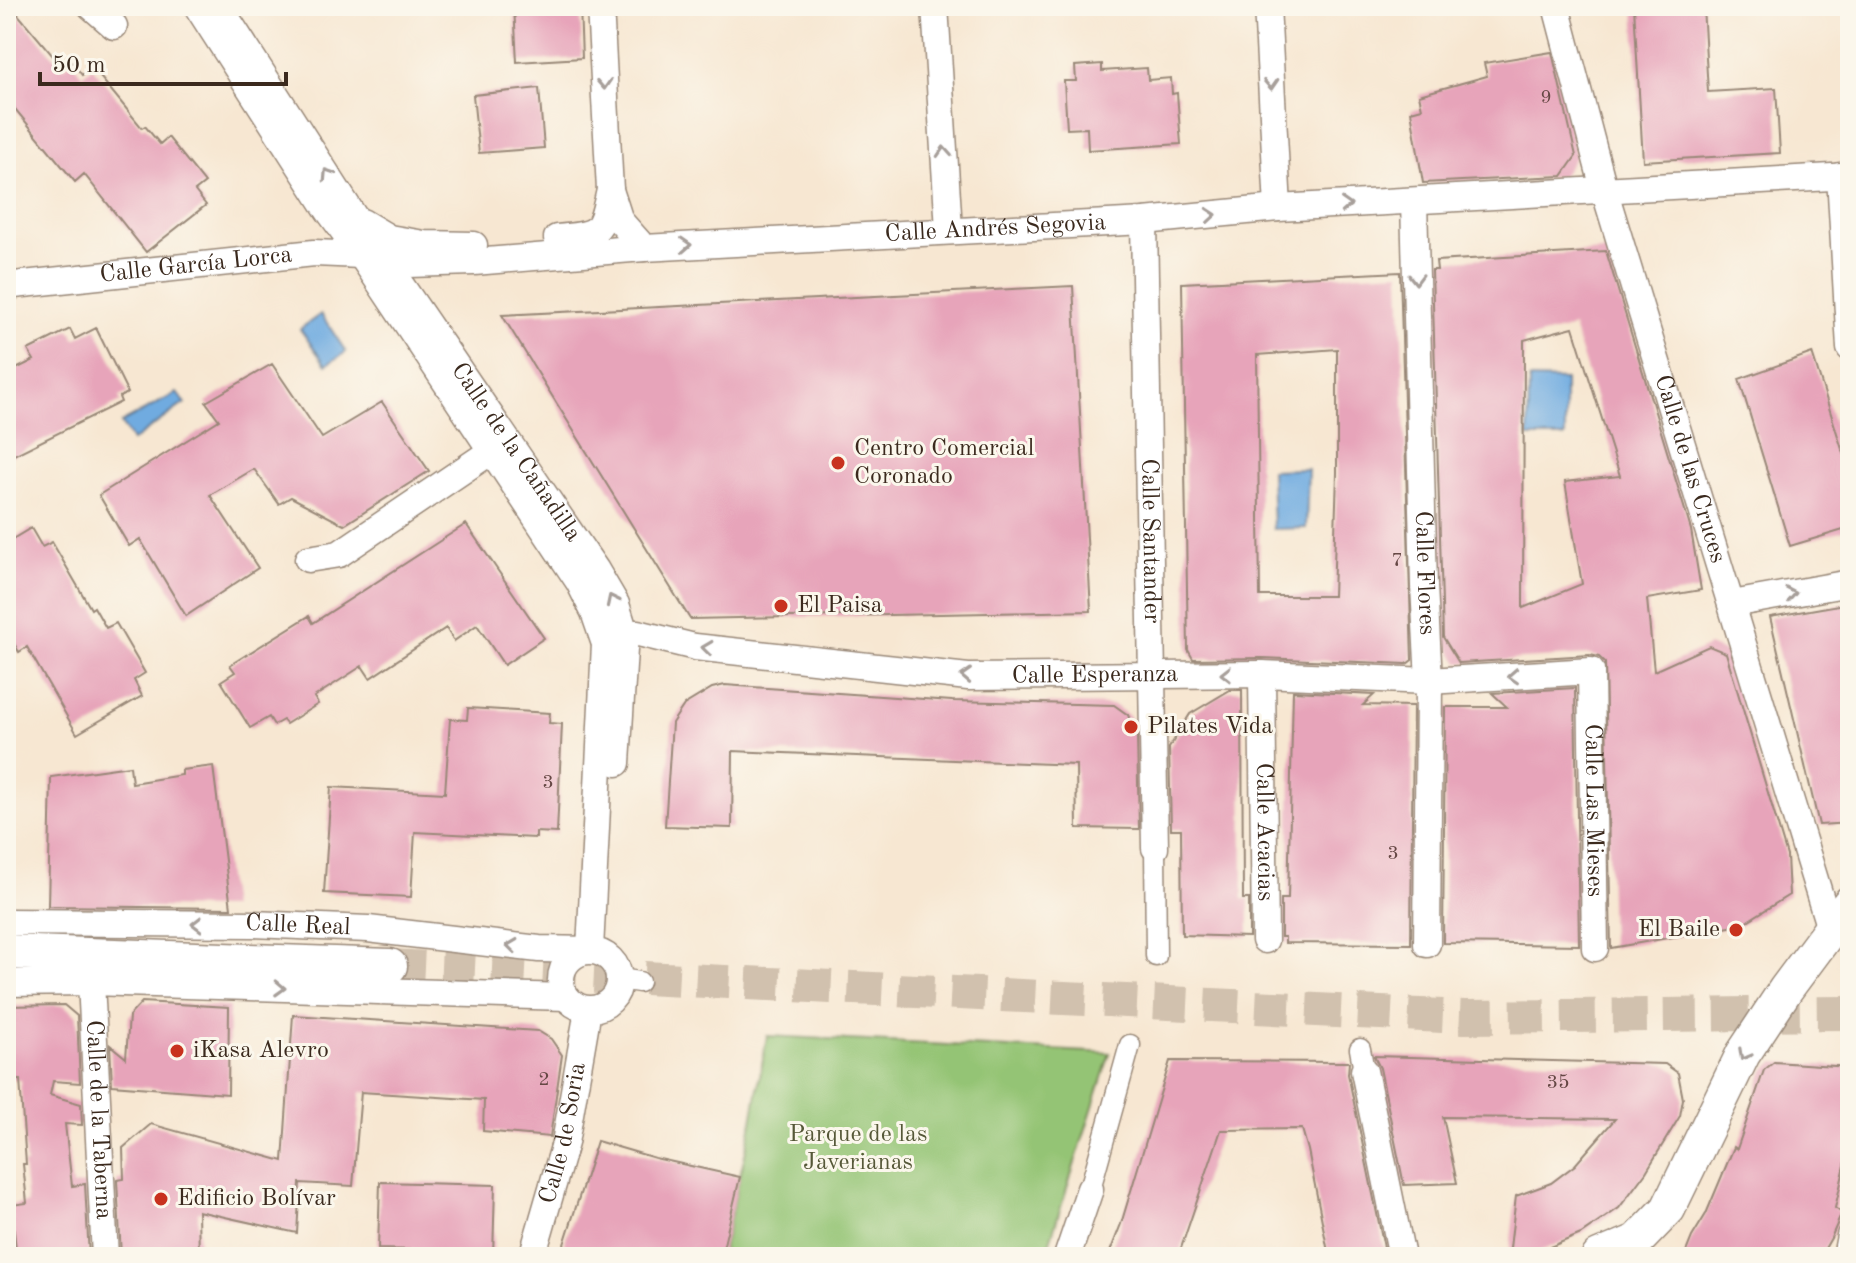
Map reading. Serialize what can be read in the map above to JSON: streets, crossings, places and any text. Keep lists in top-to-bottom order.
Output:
{
  "streets": {
    "street": [
      "Calle Andrés Segovia",
      "Calle García Lorca",
      "Calle de la Cañadilla",
      "Calle de las Cruces",
      "Calle Santander",
      "Calle Flores",
      "Calle Esperanza",
      "Calle Las Mieses",
      "Calle Acacias",
      "Calle Real",
      "Calle de la Taberna",
      "Calle de Soria"
    ]
  },
  "crossings": [
    ["Calle Andrés Segovia", "Calle García Lorca"],
    ["Calle Andrés Segovia", "Calle de la Cañadilla"],
    ["Calle Andrés Segovia", "Calle de las Cruces"],
    ["Calle Andrés Segovia", "Calle Santander"],
    ["Calle Andrés Segovia", "Calle Flores"],
    ["Calle García Lorca", "Calle de la Cañadilla"],
    ["Calle de la Cañadilla", "Calle Esperanza"],
    ["Calle de la Cañadilla", "Calle Real"],
    ["Calle de la Cañadilla", "Calle de Soria"],
    ["Calle Santander", "Calle Esperanza"],
    ["Calle Flores", "Calle Esperanza"],
    ["Calle Esperanza", "Calle Las Mieses"],
    ["Calle Esperanza", "Calle Acacias"],
    ["Calle Real", "Calle de Soria"]
  ],
  "one_way": ["Calle Andrés Segovia", "Calle Flores", "Calle Esperanza"],
  "parks": ["Parque de las Javerianas"],
  "places": [
    "Centro Comercial Coronado",
    "El Paisa",
    "Pilates Vida",
    "El Baile",
    "iKasa Alevro",
    "Edificio Bolívar"
  ],
  "house_numbers": [
    "9",
    "7",
    "3",
    "3",
    "2",
    "35"
  ],
  "scale_bar": "50 m"
}
